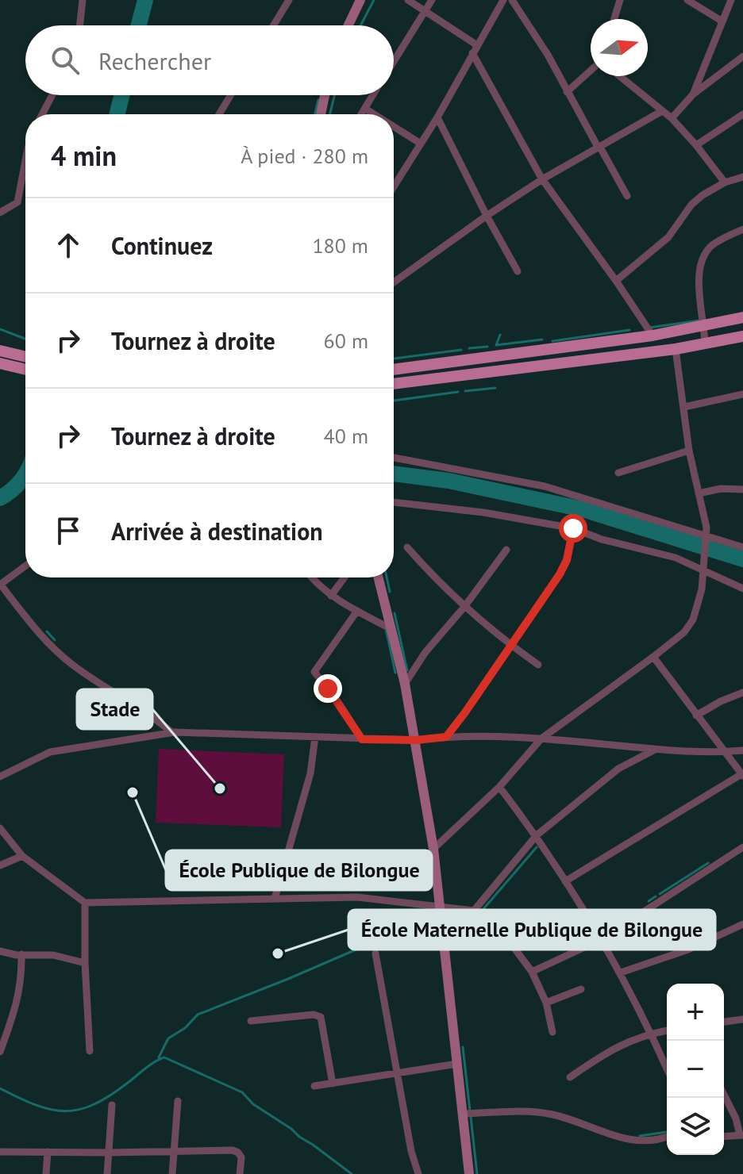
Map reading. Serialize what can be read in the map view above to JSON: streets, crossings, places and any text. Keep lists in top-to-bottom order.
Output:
{
  "places": ["Stade", "École Publique de Bilongue", "École Maternelle Publique de Bilongue"],
  "north": "right",
  "page": {
    "search": "Rechercher",
    "heading": ["4 min", "À pied · 280 m"],
    "list": [
      ["Continuez", "180 m"],
      ["Tournez à droite", "60 m"],
      ["Tournez à droite", "40 m"],
      "Arrivée à destination"
    ],
    "map_buttons": ["+", "−"]
  }
}
